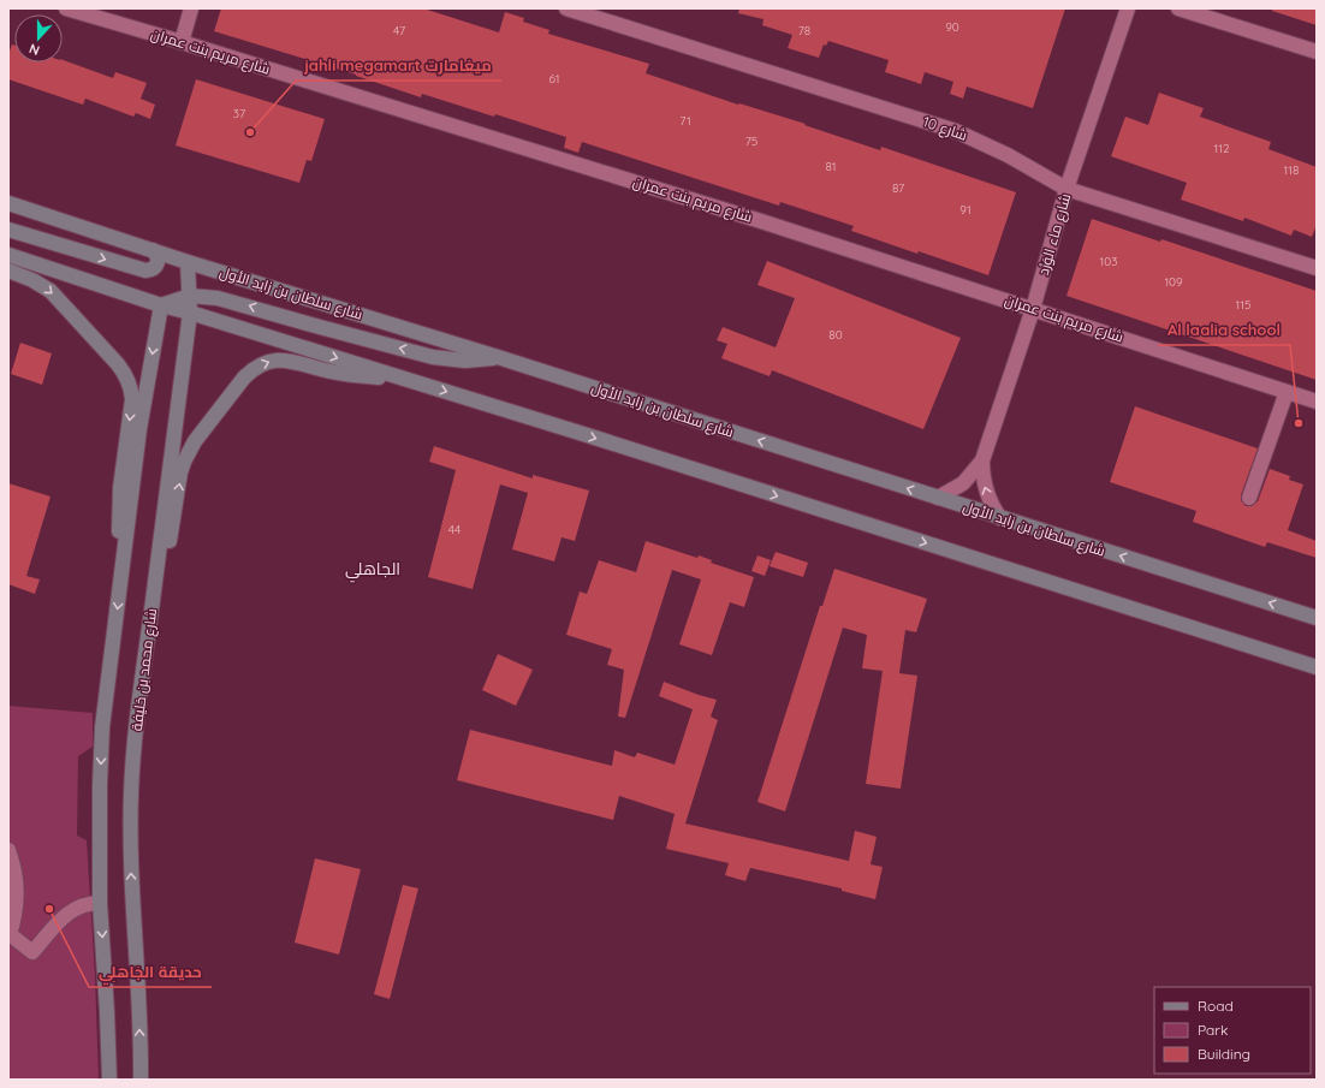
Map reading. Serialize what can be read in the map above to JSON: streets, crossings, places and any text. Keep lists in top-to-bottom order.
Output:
{
  "streets": {
    "main road": ["شارع سلطان بن زايد الأول", "شارع محمد بن خليفة"],
    "street": ["شارع مريم بنت عمران", "شارع 10", "شارع ماء الوَرْد"]
  },
  "crossings": [
    ["شارع مريم بنت عمران", "شارع ماء الوَرْد"],
    ["شارع 10", "شارع ماء الوَرْد"],
    ["شارع ماء الوَرْد", "شارع سلطان بن زايد الأول"],
    ["شارع سلطان بن زايد الأول", "شارع محمد بن خليفة"]
  ],
  "districts": ["الجاهلي"],
  "places": ["jahli megamart ميغامارت", "Al laalia school", "حديقة الجَاهلِي"],
  "house_numbers": [
    "90",
    "47",
    "78",
    "61",
    "37",
    "71",
    "75",
    "112",
    "81",
    "118",
    "87",
    "91",
    "103",
    "109",
    "115",
    "80",
    "44"
  ],
  "legend": ["Road", "Park", "Building"],
  "north": "bottom"
}
